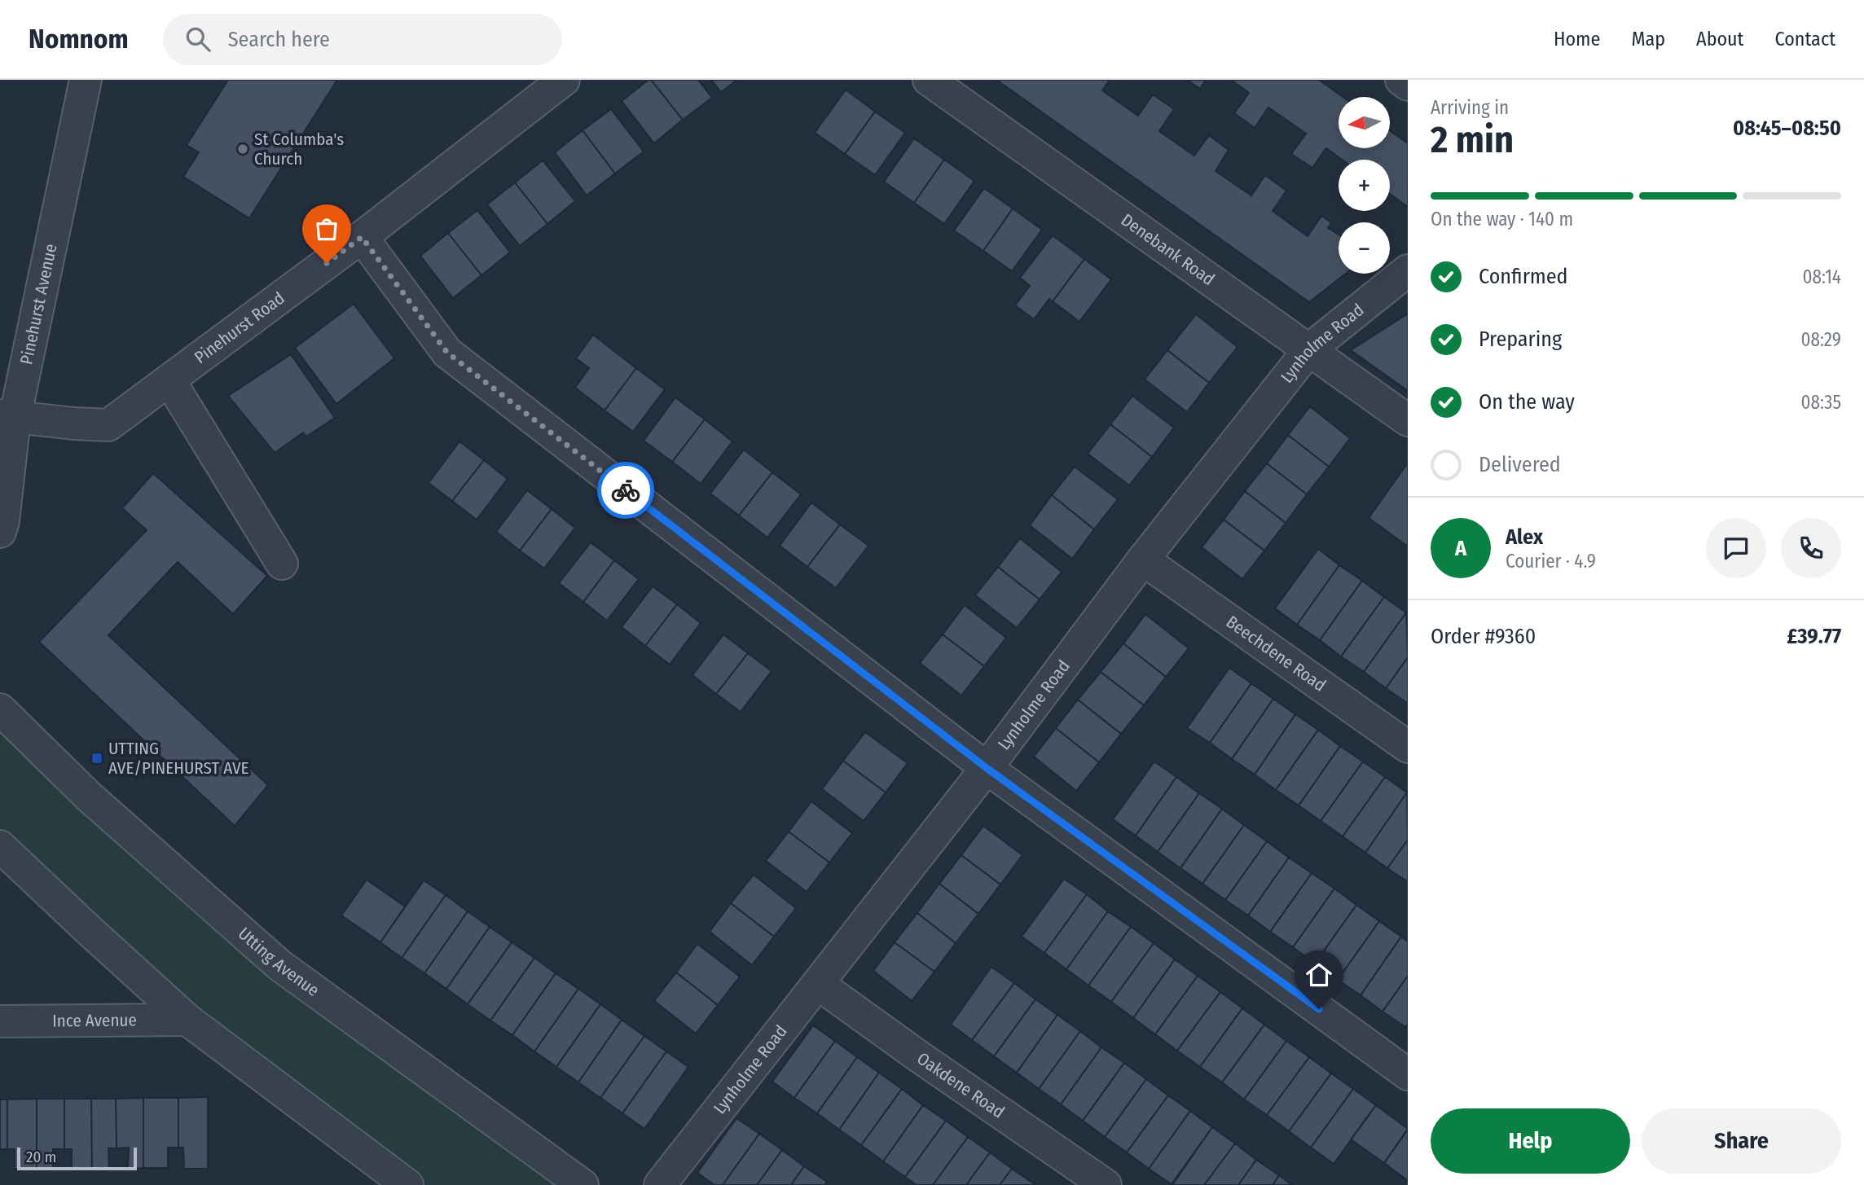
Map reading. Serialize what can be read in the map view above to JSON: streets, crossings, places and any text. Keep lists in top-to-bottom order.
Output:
{
  "streets": {
    "street": [
      "Denebank Road",
      "Pinehurst Avenue",
      "Pinehurst Road",
      "Lynholme Road",
      "Beechdene Road",
      "Utting Avenue",
      "Ince Avenue",
      "Oakdene Road"
    ]
  },
  "crossings": [
    ["Denebank Road", "Lynholme Road"],
    ["Pinehurst Avenue", "Pinehurst Road"],
    ["Lynholme Road", "Beechdene Road"],
    ["Lynholme Road", "Oakdene Road"]
  ],
  "places": {
    "other": ["St Columba's Church"],
    "transit": ["UTTING AVE/PINEHURST AVE"]
  },
  "scale_bar": "20 m",
  "north": "left",
  "page": {
    "header": "Nomnom",
    "search": "Search here",
    "nav": [
      "Home",
      "Map",
      "About",
      "Contact"
    ],
    "heading": ["2 min", "Arriving in", "08:45–08:50"],
    "panel": [
      "Alex",
      "Courier · 4.9",
      "Order #9360",
      "£39.77"
    ],
    "map_buttons": ["+", "−"],
    "bar": "On the way · 140 m",
    "list": [
      ["Confirmed", "08:14"],
      ["Preparing", "08:29"],
      ["On the way", "08:35"],
      "Delivered"
    ],
    "round": "A",
    "buttons": ["Help", "Share"],
    "scale": "20 m"
  }
}
